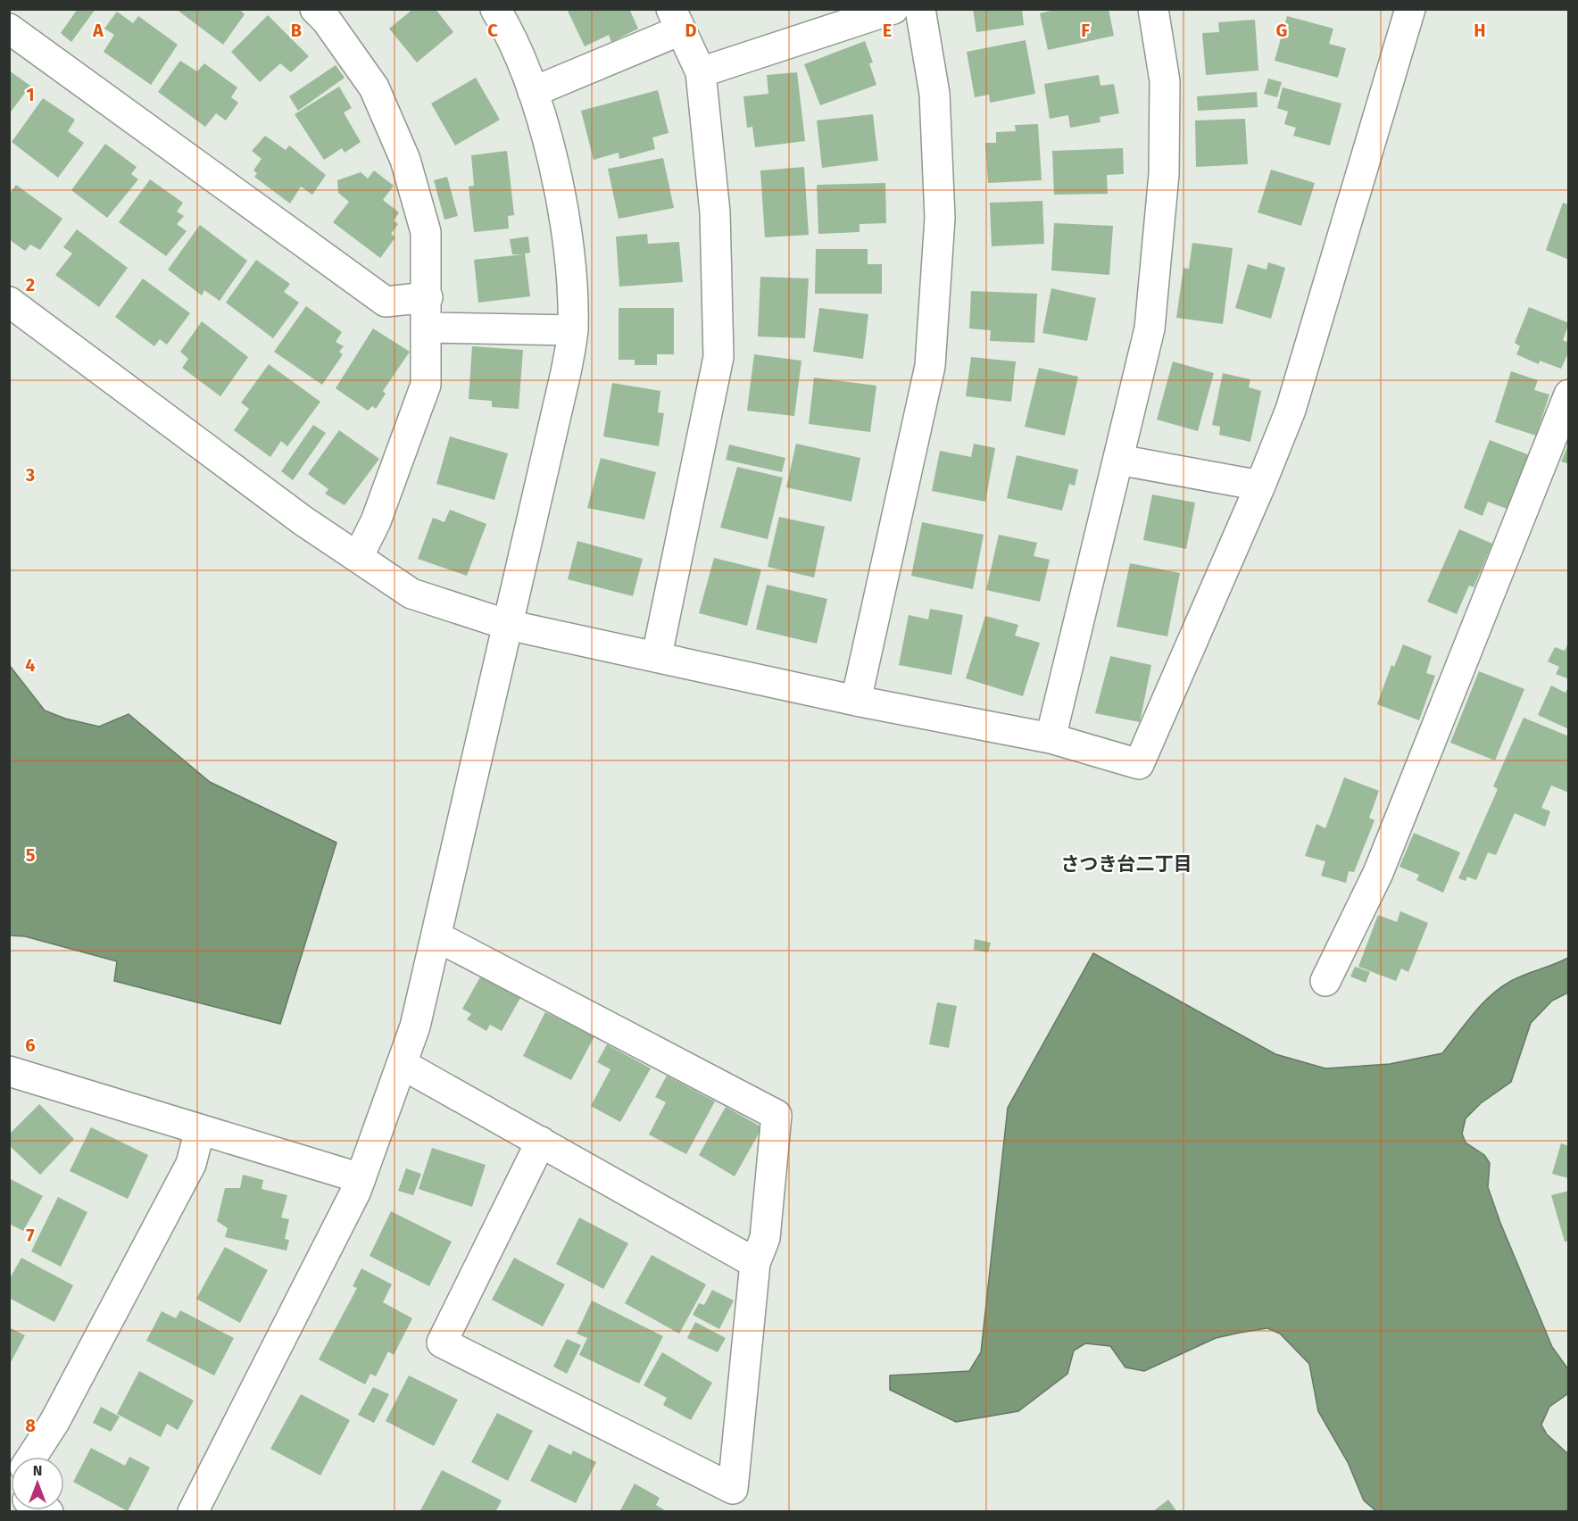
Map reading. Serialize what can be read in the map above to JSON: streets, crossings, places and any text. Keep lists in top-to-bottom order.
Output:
{
  "districts": ["さつき台二丁目"],
  "north": "top",
  "grid": {
    "columns": [
      "A",
      "B",
      "C",
      "D",
      "E",
      "F",
      "G",
      "H"
    ],
    "rows": [
      "1",
      "2",
      "3",
      "4",
      "5",
      "6",
      "7",
      "8"
    ]
  }
}
